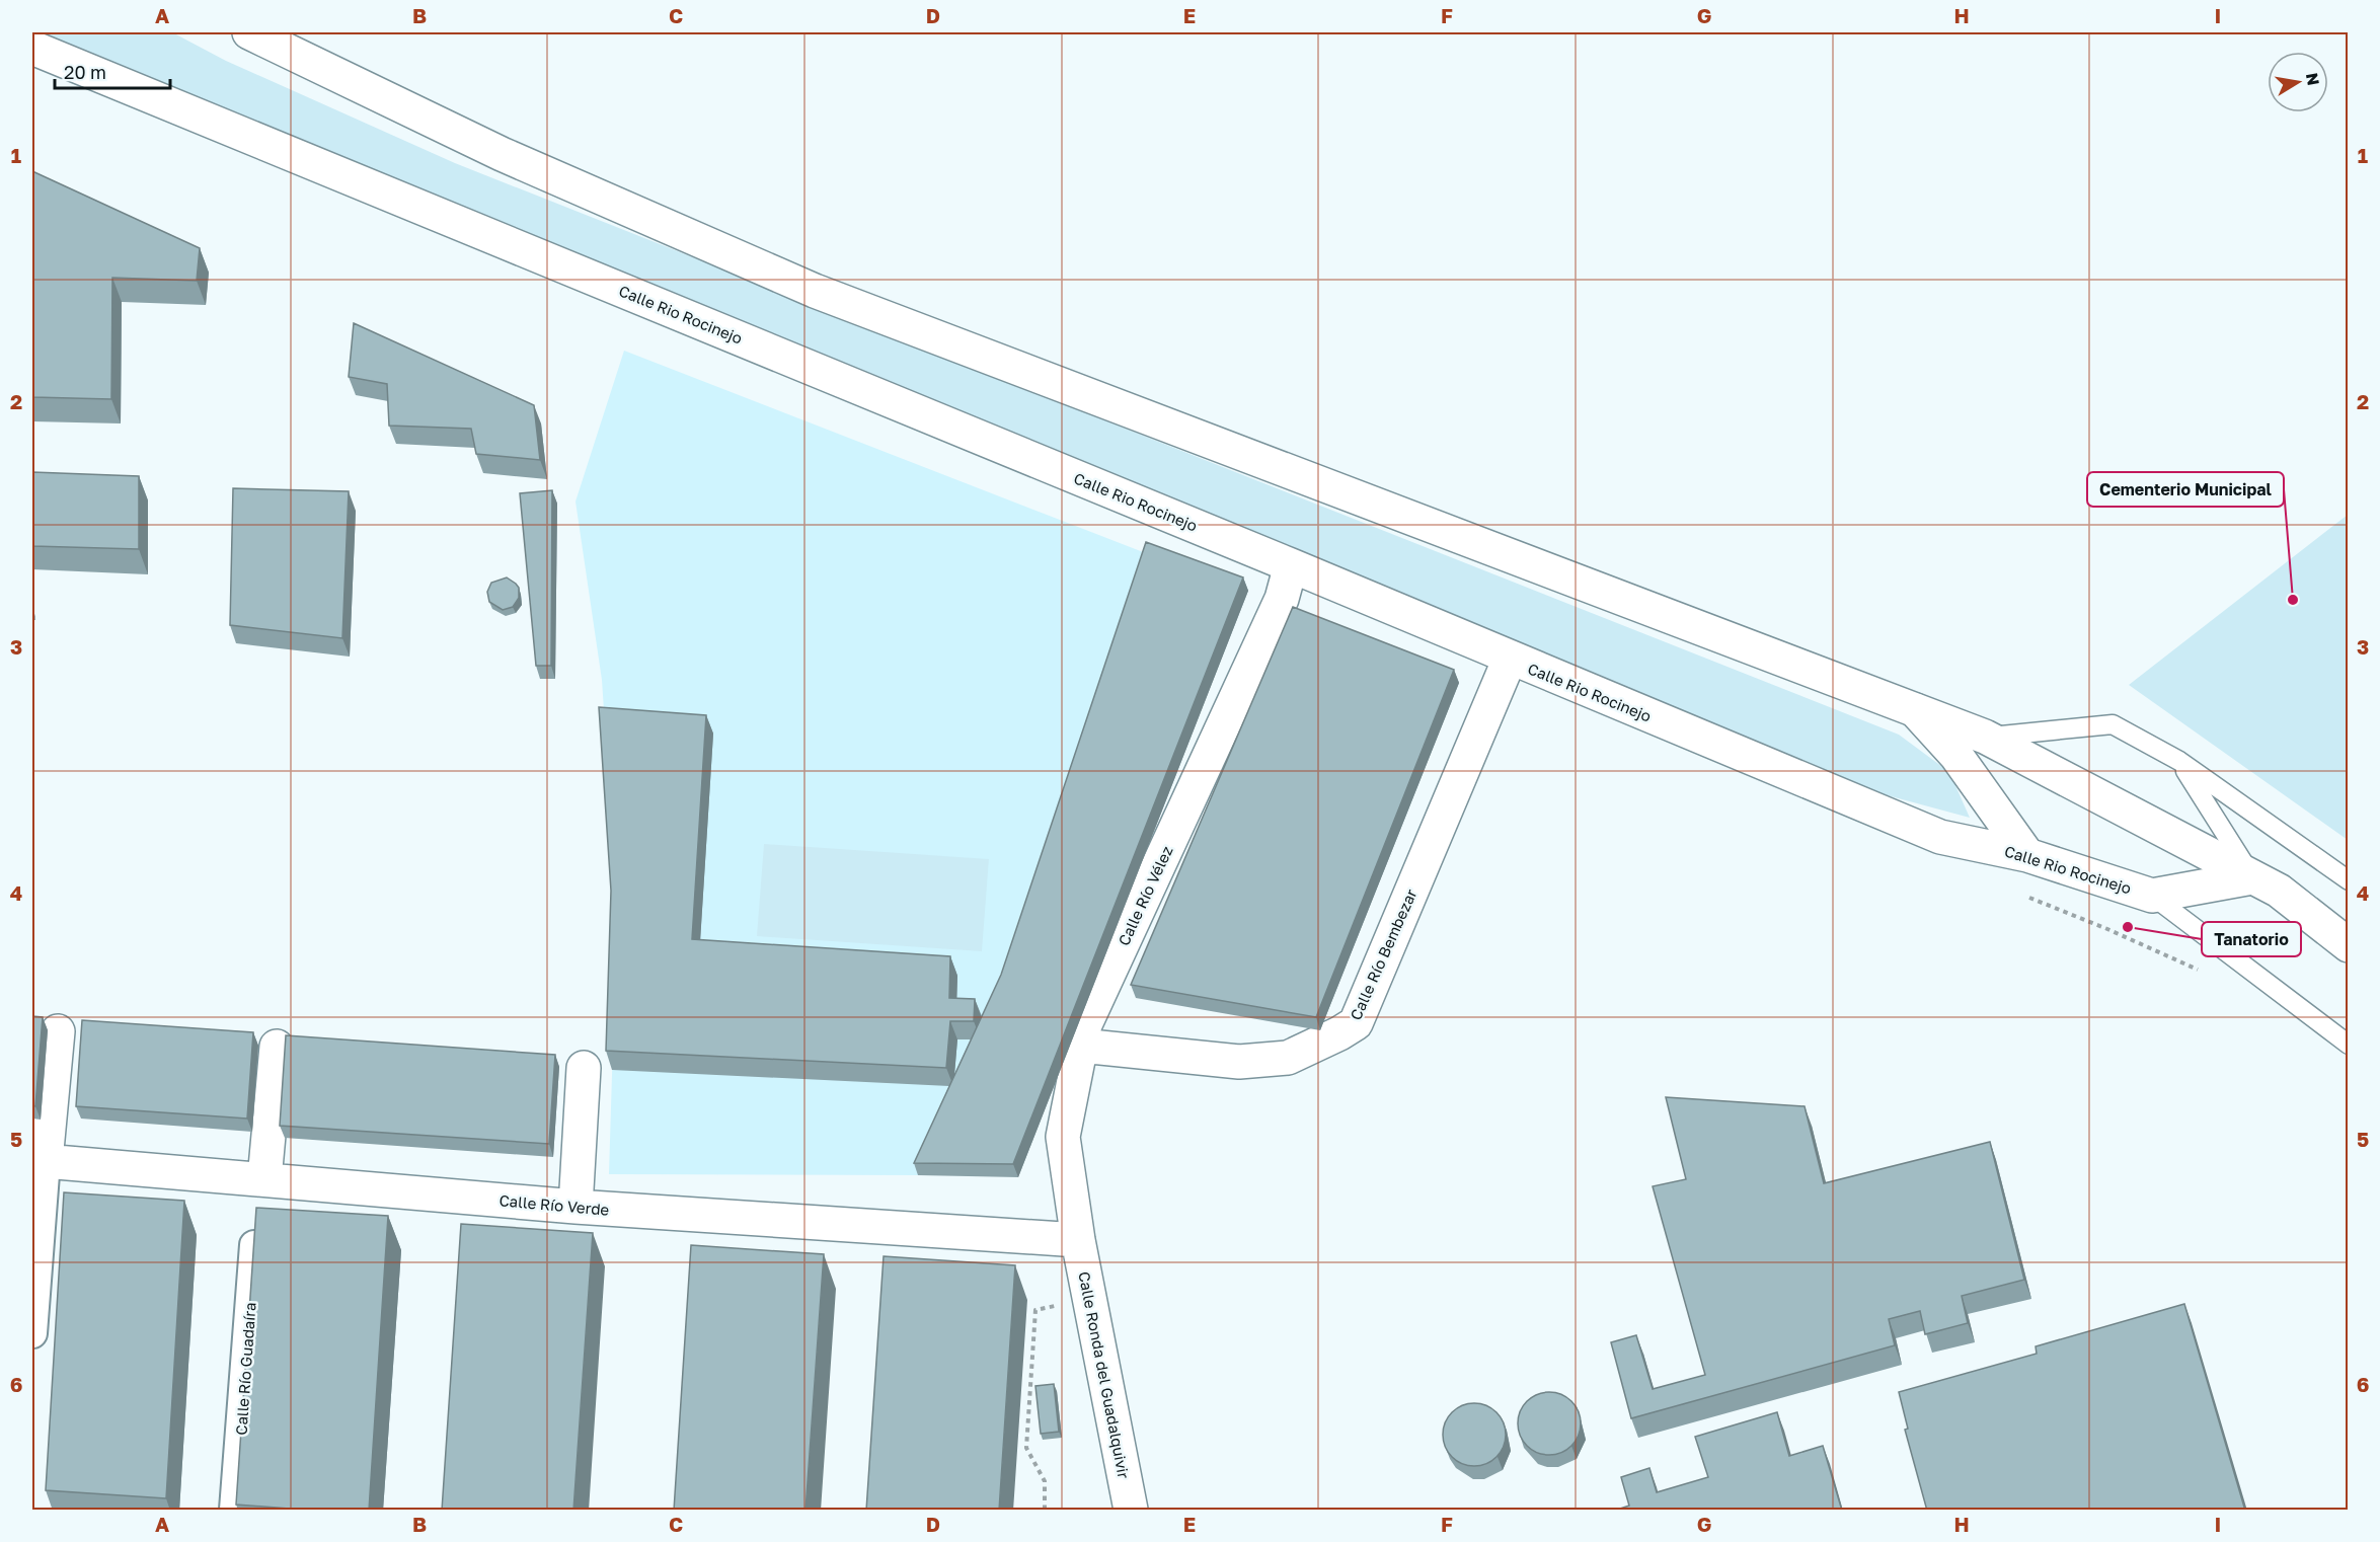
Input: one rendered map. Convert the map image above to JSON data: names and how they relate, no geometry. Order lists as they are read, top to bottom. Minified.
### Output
{"streets":{"street":["Calle Rio Rocinejo","Calle Río Vélez","Calle Río Bembezar","Calle Río Verde","Calle Río Guadaíra","Calle Ronda del Guadalquivir"]},"crossings":[["Calle Rio Rocinejo","Calle Río Vélez"],["Calle Rio Rocinejo","Calle Río Bembezar"],["Calle Río Vélez","Calle Río Bembezar"],["Calle Río Vélez","Calle Río Verde"],["Calle Río Vélez","Calle Ronda del Guadalquivir"],["Calle Río Verde","Calle Ronda del Guadalquivir"]],"places":["Cementerio Municipal","Tanatorio"],"scale_bar":"20 m","north":"right","grid":{"columns":["A","B","C","D","E","F","G","H","I"],"rows":["1","2","3","4","5","6"]}}
